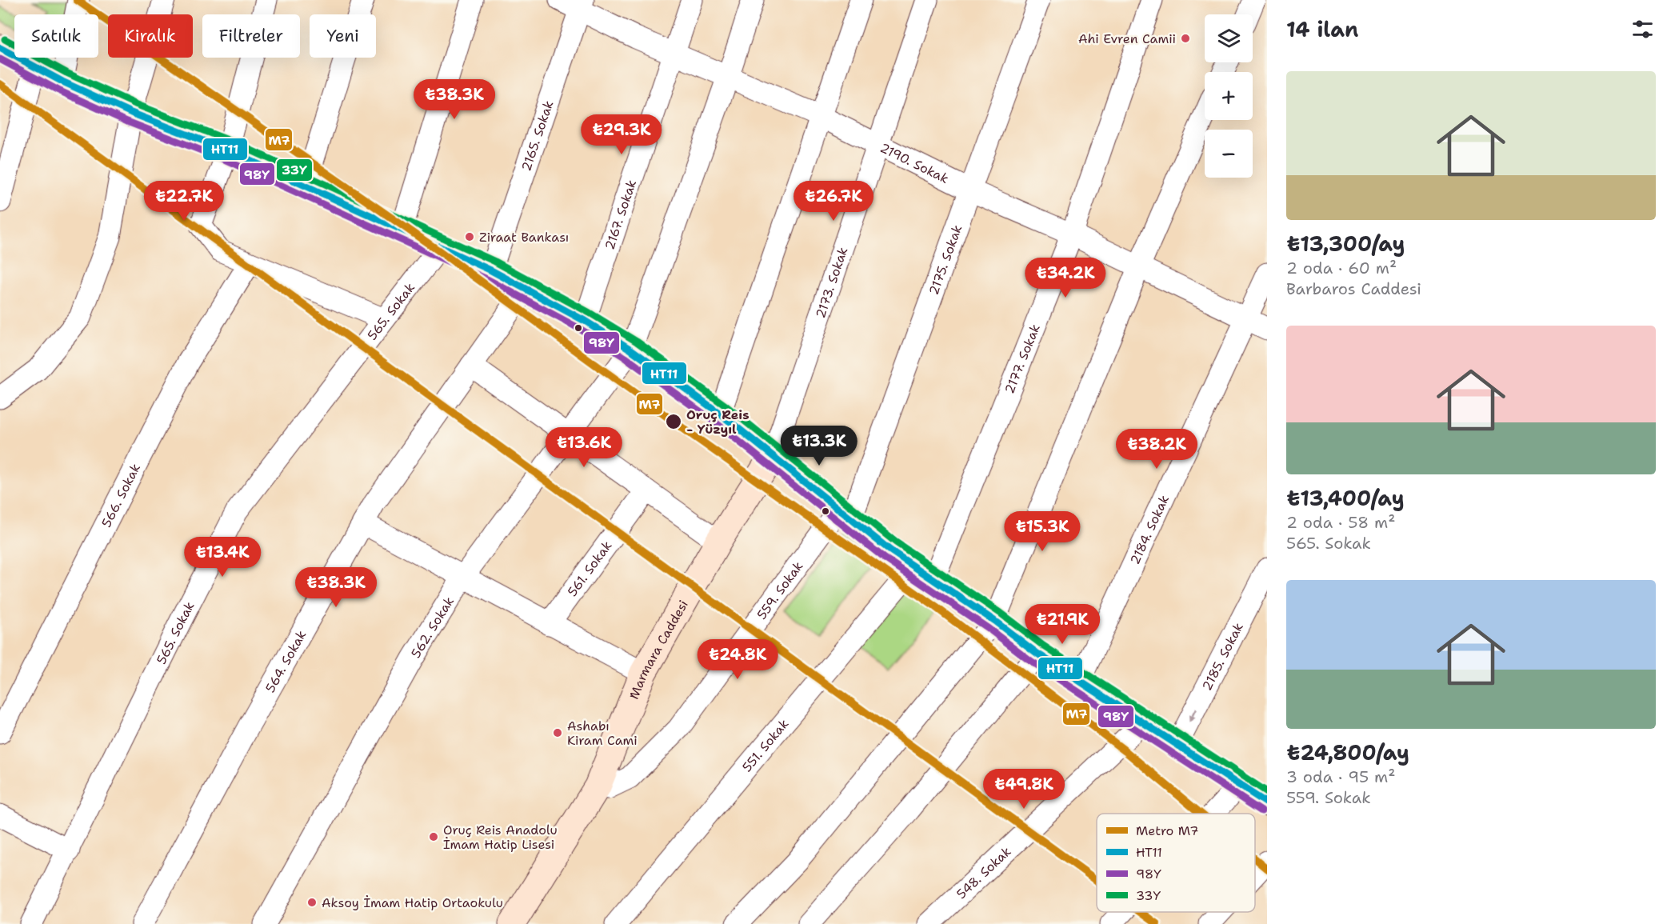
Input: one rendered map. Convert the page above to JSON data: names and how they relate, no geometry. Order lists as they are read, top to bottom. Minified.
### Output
{"streets":{"main road":["Marmara Caddesi"],"street":["2165. Sokak","2190. Sokak","2167. Sokak","2175. Sokak","2173. Sokak","565. Sokak","2177. Sokak","566. Sokak","2184. Sokak","561. Sokak","559. Sokak","562. Sokak","2185. Sokak","564. Sokak","551. Sokak","548. Sokak"]},"crossings":[["2165. Sokak","2190. Sokak"],["2190. Sokak","2167. Sokak"],["2190. Sokak","2175. Sokak"],["2190. Sokak","2173. Sokak"],["2190. Sokak","2177. Sokak"],["2190. Sokak","2184. Sokak"],["2190. Sokak","562. Sokak"],["2175. Sokak","559. Sokak"],["2173. Sokak","Marmara Caddesi"],["2177. Sokak","551. Sokak"],["559. Sokak","Marmara Caddesi"]],"one_way":["2185. Sokak"],"places":["Ahi Evren Camii","Ziraat Bankası","Oruç Reis - Yüzyıl","Ashabı Kiram Cami","Oruç Reis Anadolu İmam Hatip Lisesi","Aksoy İmam Hatip Ortaokulu"],"lines":["metro line M7","transit line 33Y","transit line HT11","transit line 98Y"],"legend":["Metro M7","HT11","98Y","33Y"],"page":{"heading":"14 ilan","map_buttons":["+","−"],"chip":["Satılık","Kiralık","Filtreler","Yeni"],"list":[{"name":"₺13,300/ay","note":"2 oda · 60 m² · Barbaros Caddesi"},{"name":"₺13,400/ay","note":"2 oda · 58 m² · 565. Sokak"},{"name":"₺24,800/ay","note":"3 oda · 95 m² · 559. Sokak"}],"price":["₺38.3K","₺29.3K","₺22.7K","₺26.7K","₺34.2K","₺13.3K","₺13.6K","₺38.2K","₺15.3K","₺13.4K","₺38.3K","₺21.9K","₺24.8K","₺49.8K"]}}
